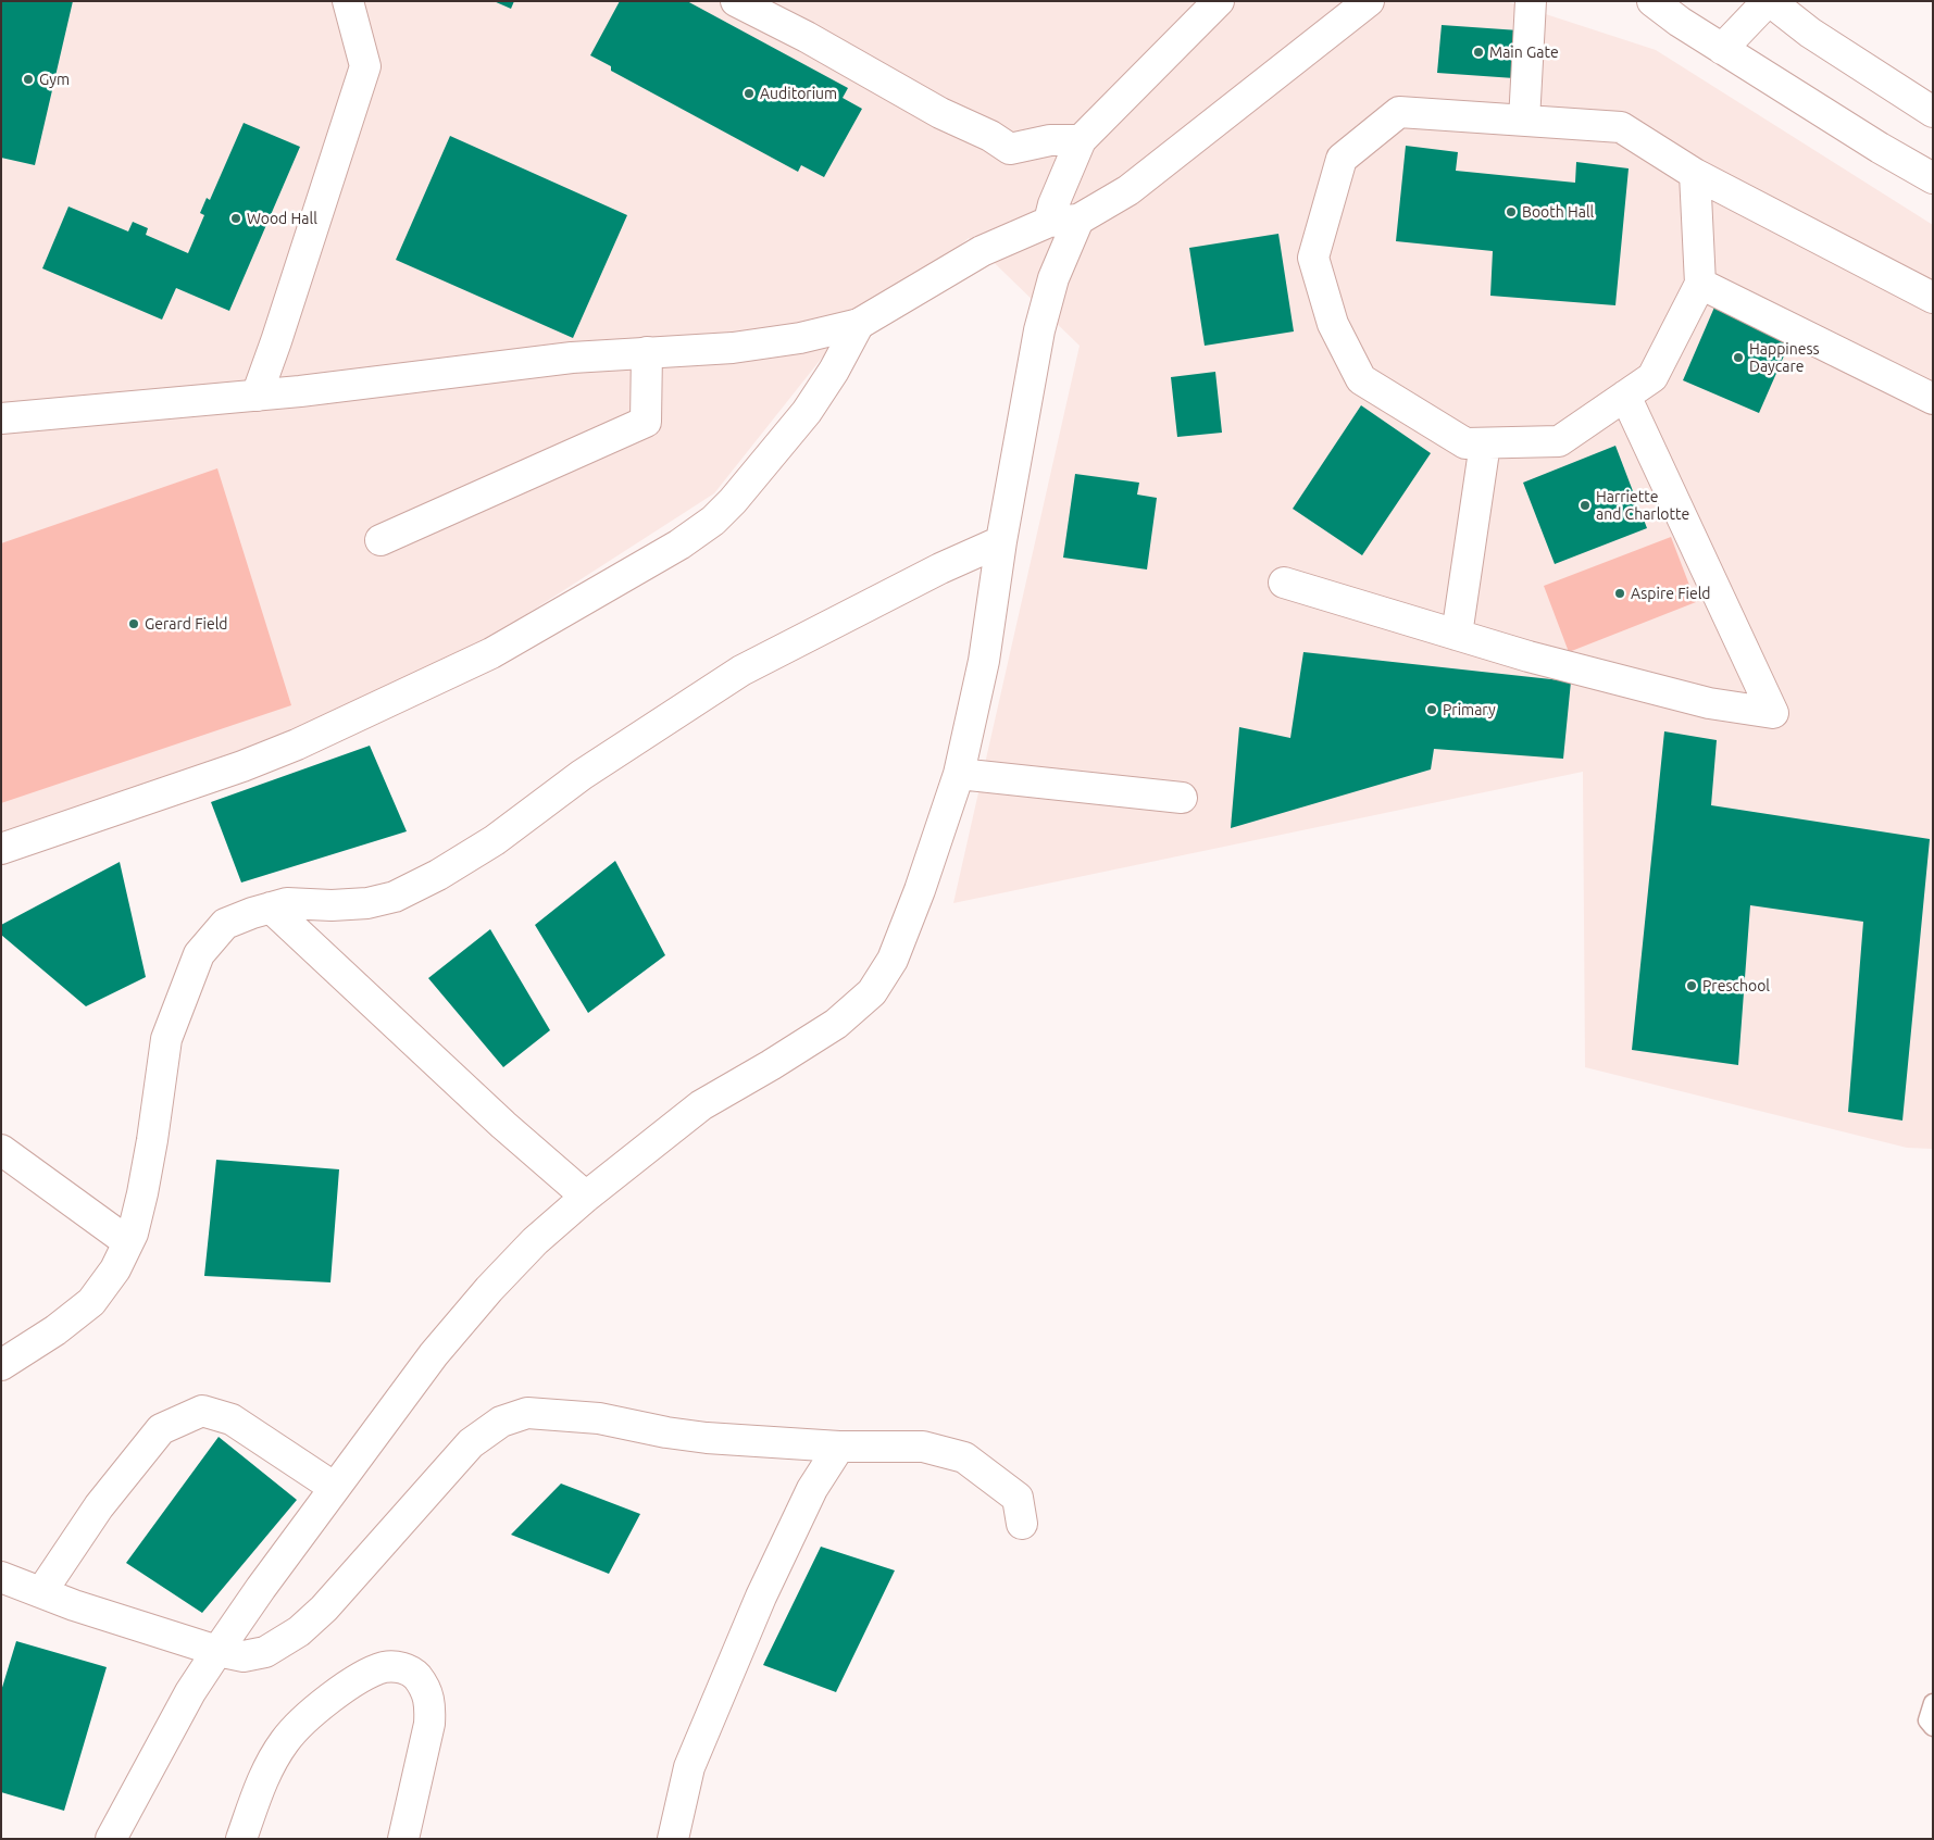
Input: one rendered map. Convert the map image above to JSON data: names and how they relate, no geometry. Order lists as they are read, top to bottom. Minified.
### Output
{"places":["Main Gate","Gym","Auditorium","Booth Hall","Wood Hall","Happiness Daycare","Harriette and Charlotte","Aspire Field","Gerard Field","Primary","Preschool"]}
